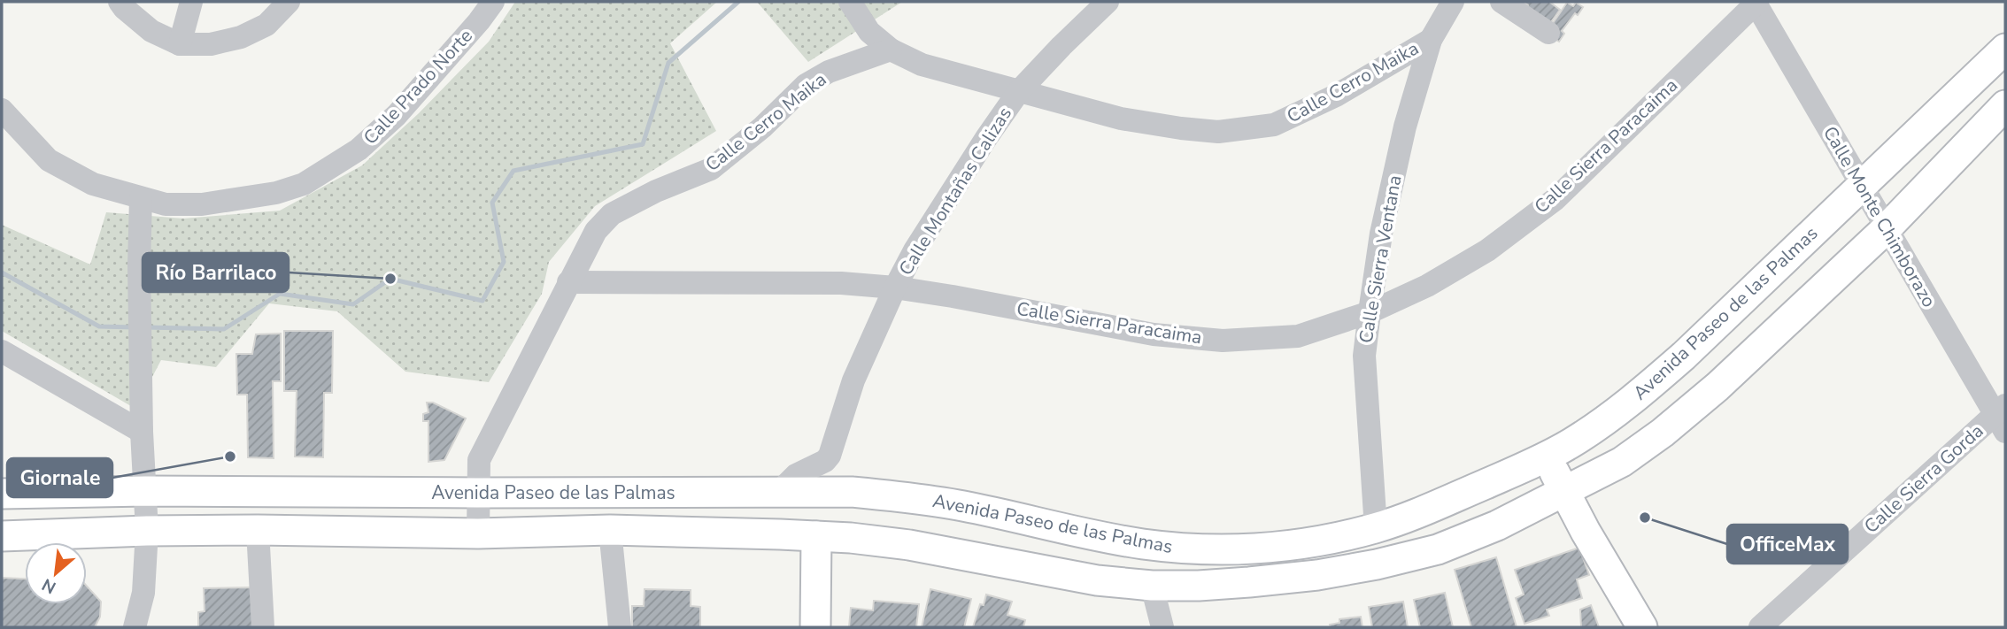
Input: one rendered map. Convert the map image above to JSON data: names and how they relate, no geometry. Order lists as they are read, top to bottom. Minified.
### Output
{"streets":{"main road":["Avenida Paseo de las Palmas"],"street":["Calle Cerro Maika","Calle Prado Norte","Calle Sierra Paracaima","Calle Montañas Calizas","Calle Monte Chimborazo","Calle Sierra Ventana","Calle Sierra Gorda"]},"crossings":[["Calle Cerro Maika","Calle Sierra Paracaima"],["Calle Cerro Maika","Calle Montañas Calizas"],["Calle Cerro Maika","Calle Sierra Ventana"],["Calle Cerro Maika","Avenida Paseo de las Palmas"],["Calle Sierra Paracaima","Calle Montañas Calizas"],["Calle Sierra Paracaima","Calle Monte Chimborazo"],["Calle Sierra Paracaima","Calle Sierra Ventana"],["Calle Montañas Calizas","Avenida Paseo de las Palmas"],["Calle Monte Chimborazo","Avenida Paseo de las Palmas"],["Calle Monte Chimborazo","Calle Sierra Gorda"],["Calle Sierra Ventana","Avenida Paseo de las Palmas"]],"places":["Río Barrilaco","Giornale","OfficeMax"],"north":"bottom left"}
